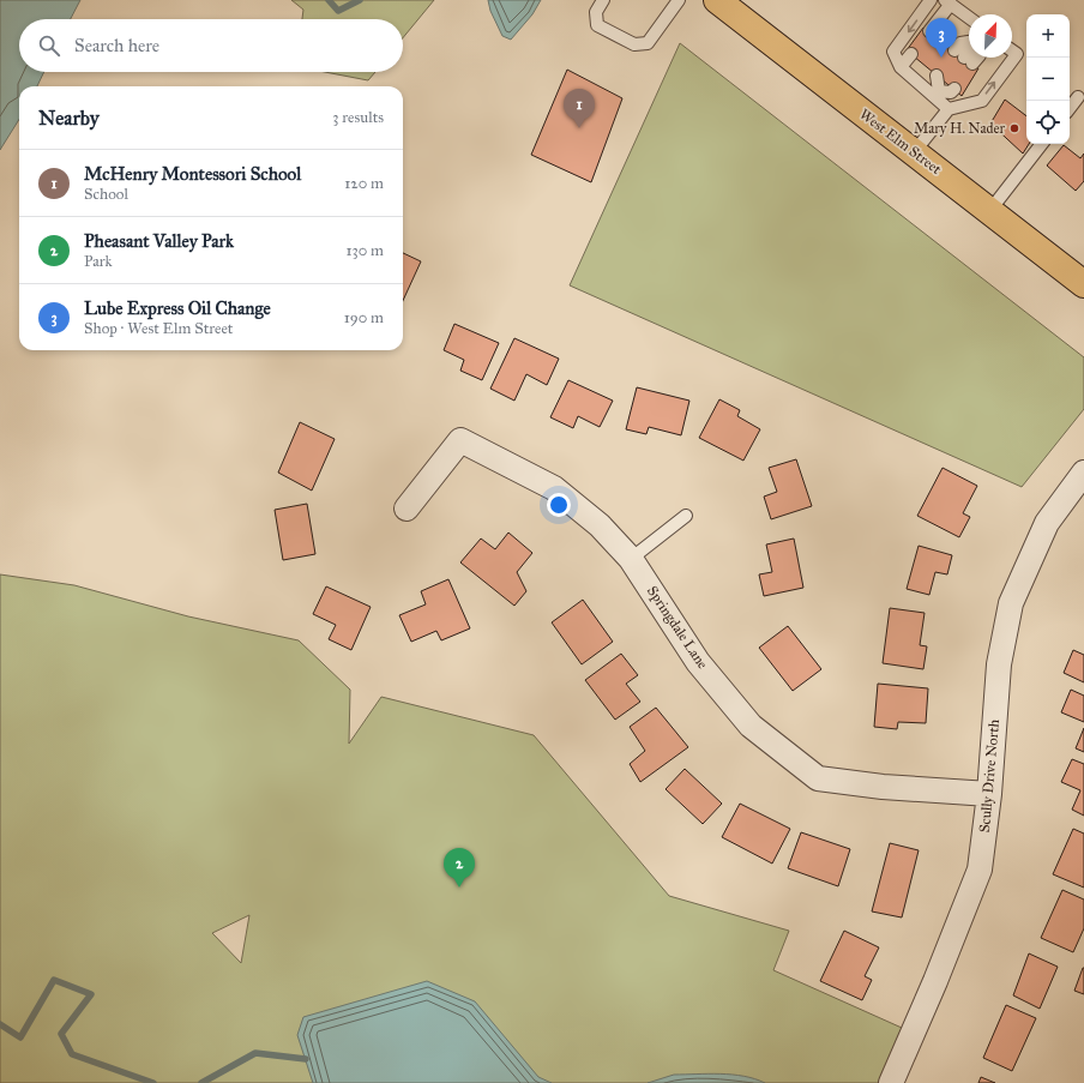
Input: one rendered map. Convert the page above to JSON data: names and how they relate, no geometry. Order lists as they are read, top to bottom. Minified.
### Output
{"streets":{"main road":["West Elm Street"],"street":["Springdale Lane","Scully Drive North"]},"crossings":[["Springdale Lane","Scully Drive North"]],"places":["Mary H. Nader"],"north":"top right","page":{"map_buttons":["+","−"],"pins":["3","1","2"],"search":"Search here","heading":["Nearby","3 results"],"list":[{"mark":"1","name":"McHenry Montessori School","note":"School","value":"120 m"},{"mark":"2","name":"Pheasant Valley Park","note":"Park","value":"130 m"},{"mark":"3","name":"Lube Express Oil Change","note":"Shop · West Elm Street","value":"190 m"}]}}
